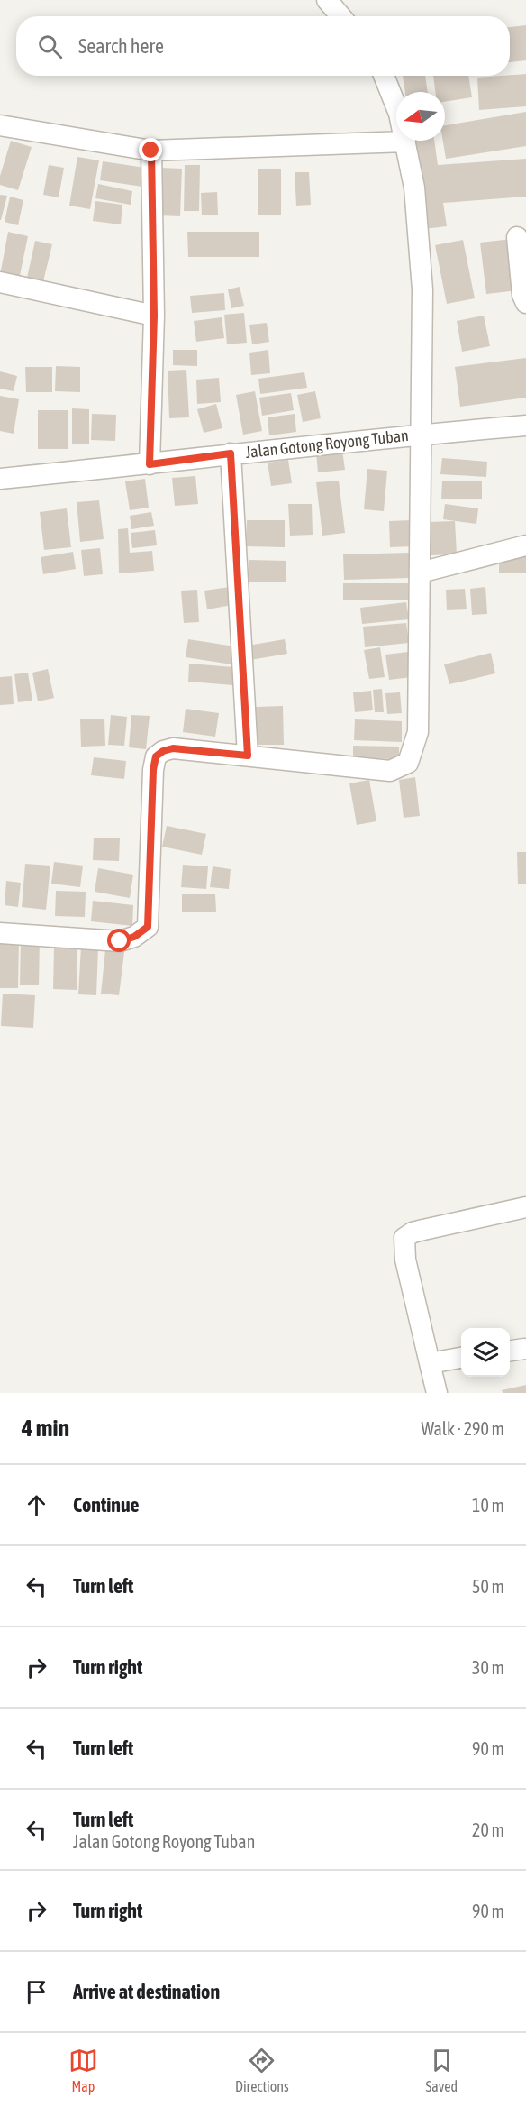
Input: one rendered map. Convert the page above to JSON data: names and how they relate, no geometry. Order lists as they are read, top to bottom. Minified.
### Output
{"streets":{"street":["Jalan Gotong Royong Tuban"]},"north":"left","page":{"search":"Search here","heading":["4 min","Walk · 290 m"],"list":[["Continue","10 m"],["Turn left","50 m"],["Turn right","30 m"],["Turn left","90 m"],["Turn left","Jalan Gotong Royong Tuban","20 m"],["Turn right","90 m"],"Arrive at destination"],"nav":["Map","Directions","Saved"]}}
